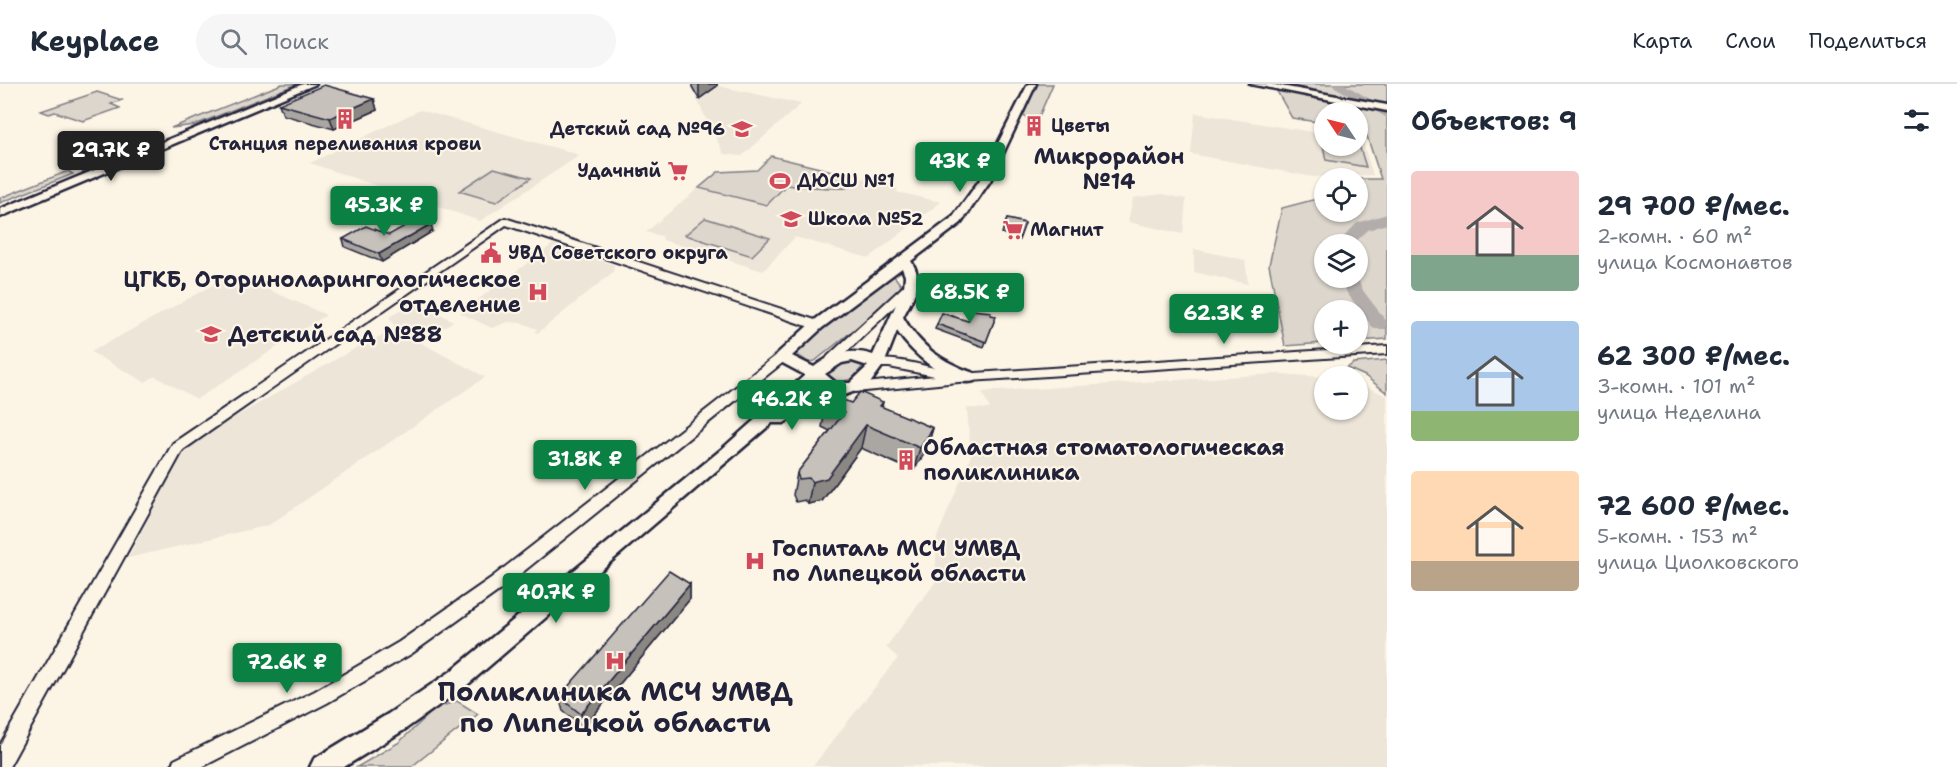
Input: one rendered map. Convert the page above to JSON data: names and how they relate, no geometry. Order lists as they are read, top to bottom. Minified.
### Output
{"districts":["Микрорайон №14"],"places":{"building":["Станция переливания крови","Цветы","Областная стоматологическая поликлиника"],"school or university":["Детский сад №96","Школа №52","Детский сад №88"],"supermarket":["Удачный","Магнит"],"sports":["ДЮСШ №1"],"public building":["УВД Советского округа"],"hospital":["ЦГКБ, Оториноларингологическое отделение","Госпиталь МСЧ УМВД по Липецкой области","Поликлиника МСЧ УМВД по Липецкой области"]},"north":"top left","page":{"header":"Keyplace","search":"Поиск","nav":["Карта","Слои","Поделиться"],"heading":"Объектов: 9","map_buttons":["+","−"],"price":["29.7K ₽","43K ₽","45.3K ₽","68.5K ₽","62.3K ₽","46.2K ₽","31.8K ₽","40.7K ₽","72.6K ₽"],"list":[{"name":"29 700 ₽/мес.","note":"2-комн. · 60 m² · улица Космонавтов"},{"name":"62 300 ₽/мес.","note":"3-комн. · 101 m² · улица Неделина"},{"name":"72 600 ₽/мес.","note":"5-комн. · 153 m² · улица Циолковского"}]}}
